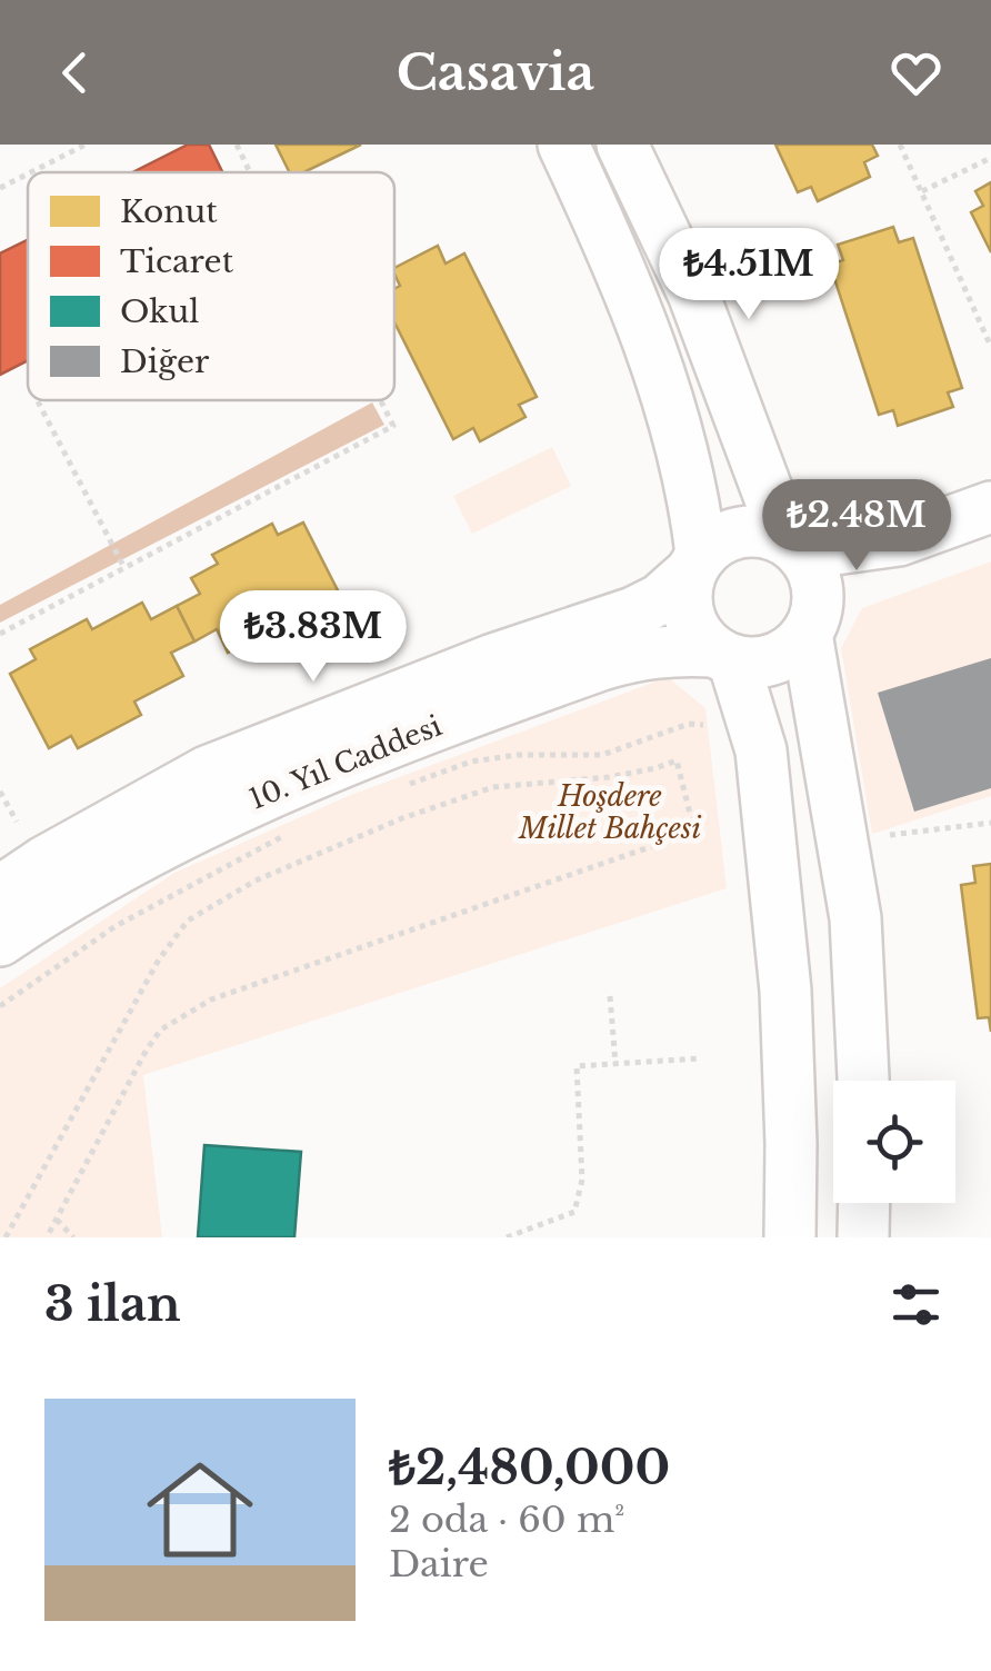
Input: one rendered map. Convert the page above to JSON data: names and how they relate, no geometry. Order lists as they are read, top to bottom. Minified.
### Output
{"streets":{"main road":["10. Yıl Caddesi"]},"parks":["Hoşdere Millet Bahçesi"],"legend":["Konut","Ticaret","Okul","Diğer"],"page":{"header":"Casavia","price":["₺4.51M","₺2.48M","₺3.83M"],"heading":"3 ilan","list":[{"name":"₺2,480,000","note":"2 oda · 60 m² · Daire"}]}}
